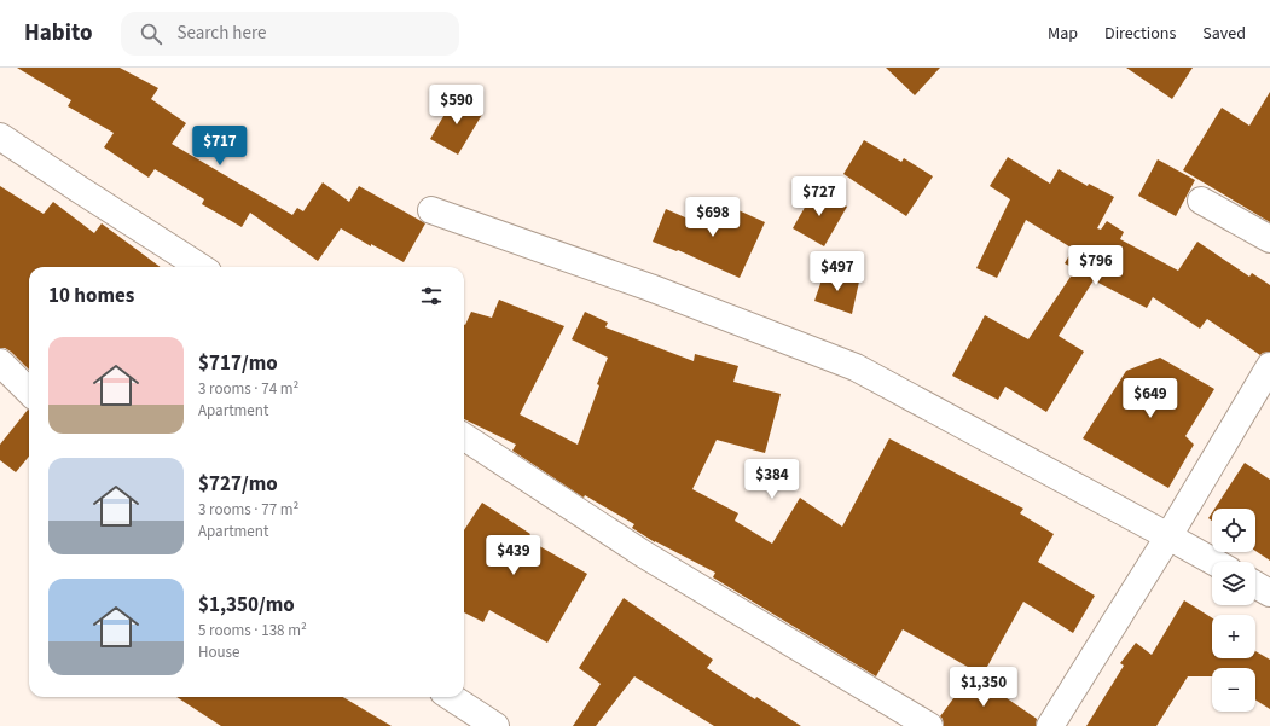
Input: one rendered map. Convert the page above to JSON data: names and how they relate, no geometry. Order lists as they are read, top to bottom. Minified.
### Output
{"page":{"header":"Habito","search":"Search here","nav":["Map","Directions","Saved"],"price":["$590","$717","$727","$698","$796","$497","$649","$384","$439","$1,350"],"heading":"10 homes","list":[{"name":"$717/mo","note":"3 rooms · 74 m² · Apartment"},{"name":"$727/mo","note":"3 rooms · 77 m² · Apartment"},{"name":"$1,350/mo","note":"5 rooms · 138 m² · House"}],"map_buttons":["+","−"]}}
